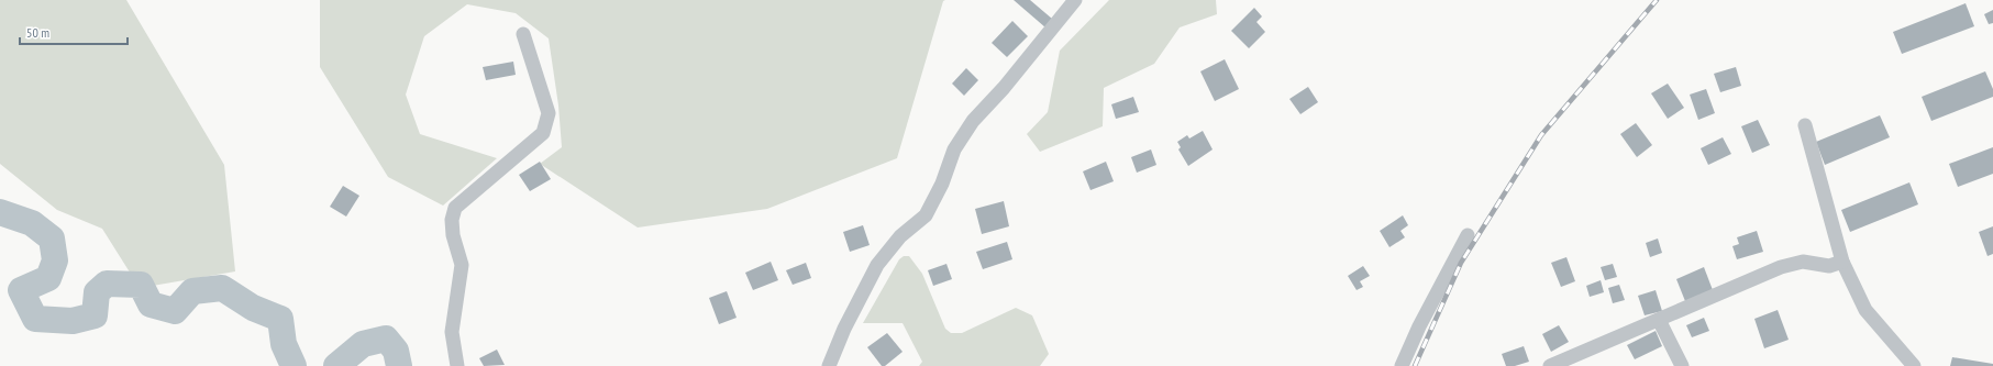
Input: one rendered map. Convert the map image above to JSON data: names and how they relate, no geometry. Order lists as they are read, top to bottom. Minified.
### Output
{"scale_bar":"50 m"}
